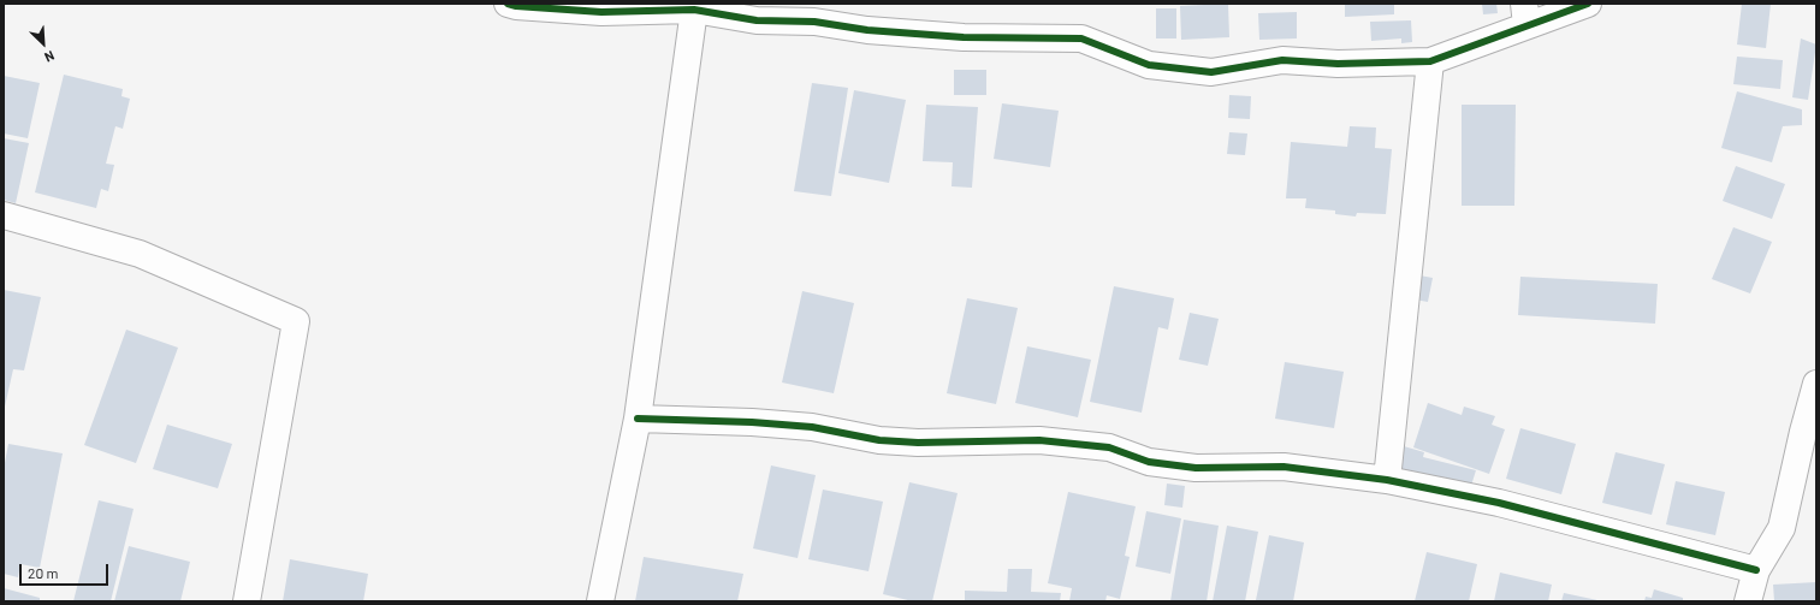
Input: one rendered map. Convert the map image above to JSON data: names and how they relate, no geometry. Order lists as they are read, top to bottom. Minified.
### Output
{"scale_bar":"20 m","north":"bottom right"}
